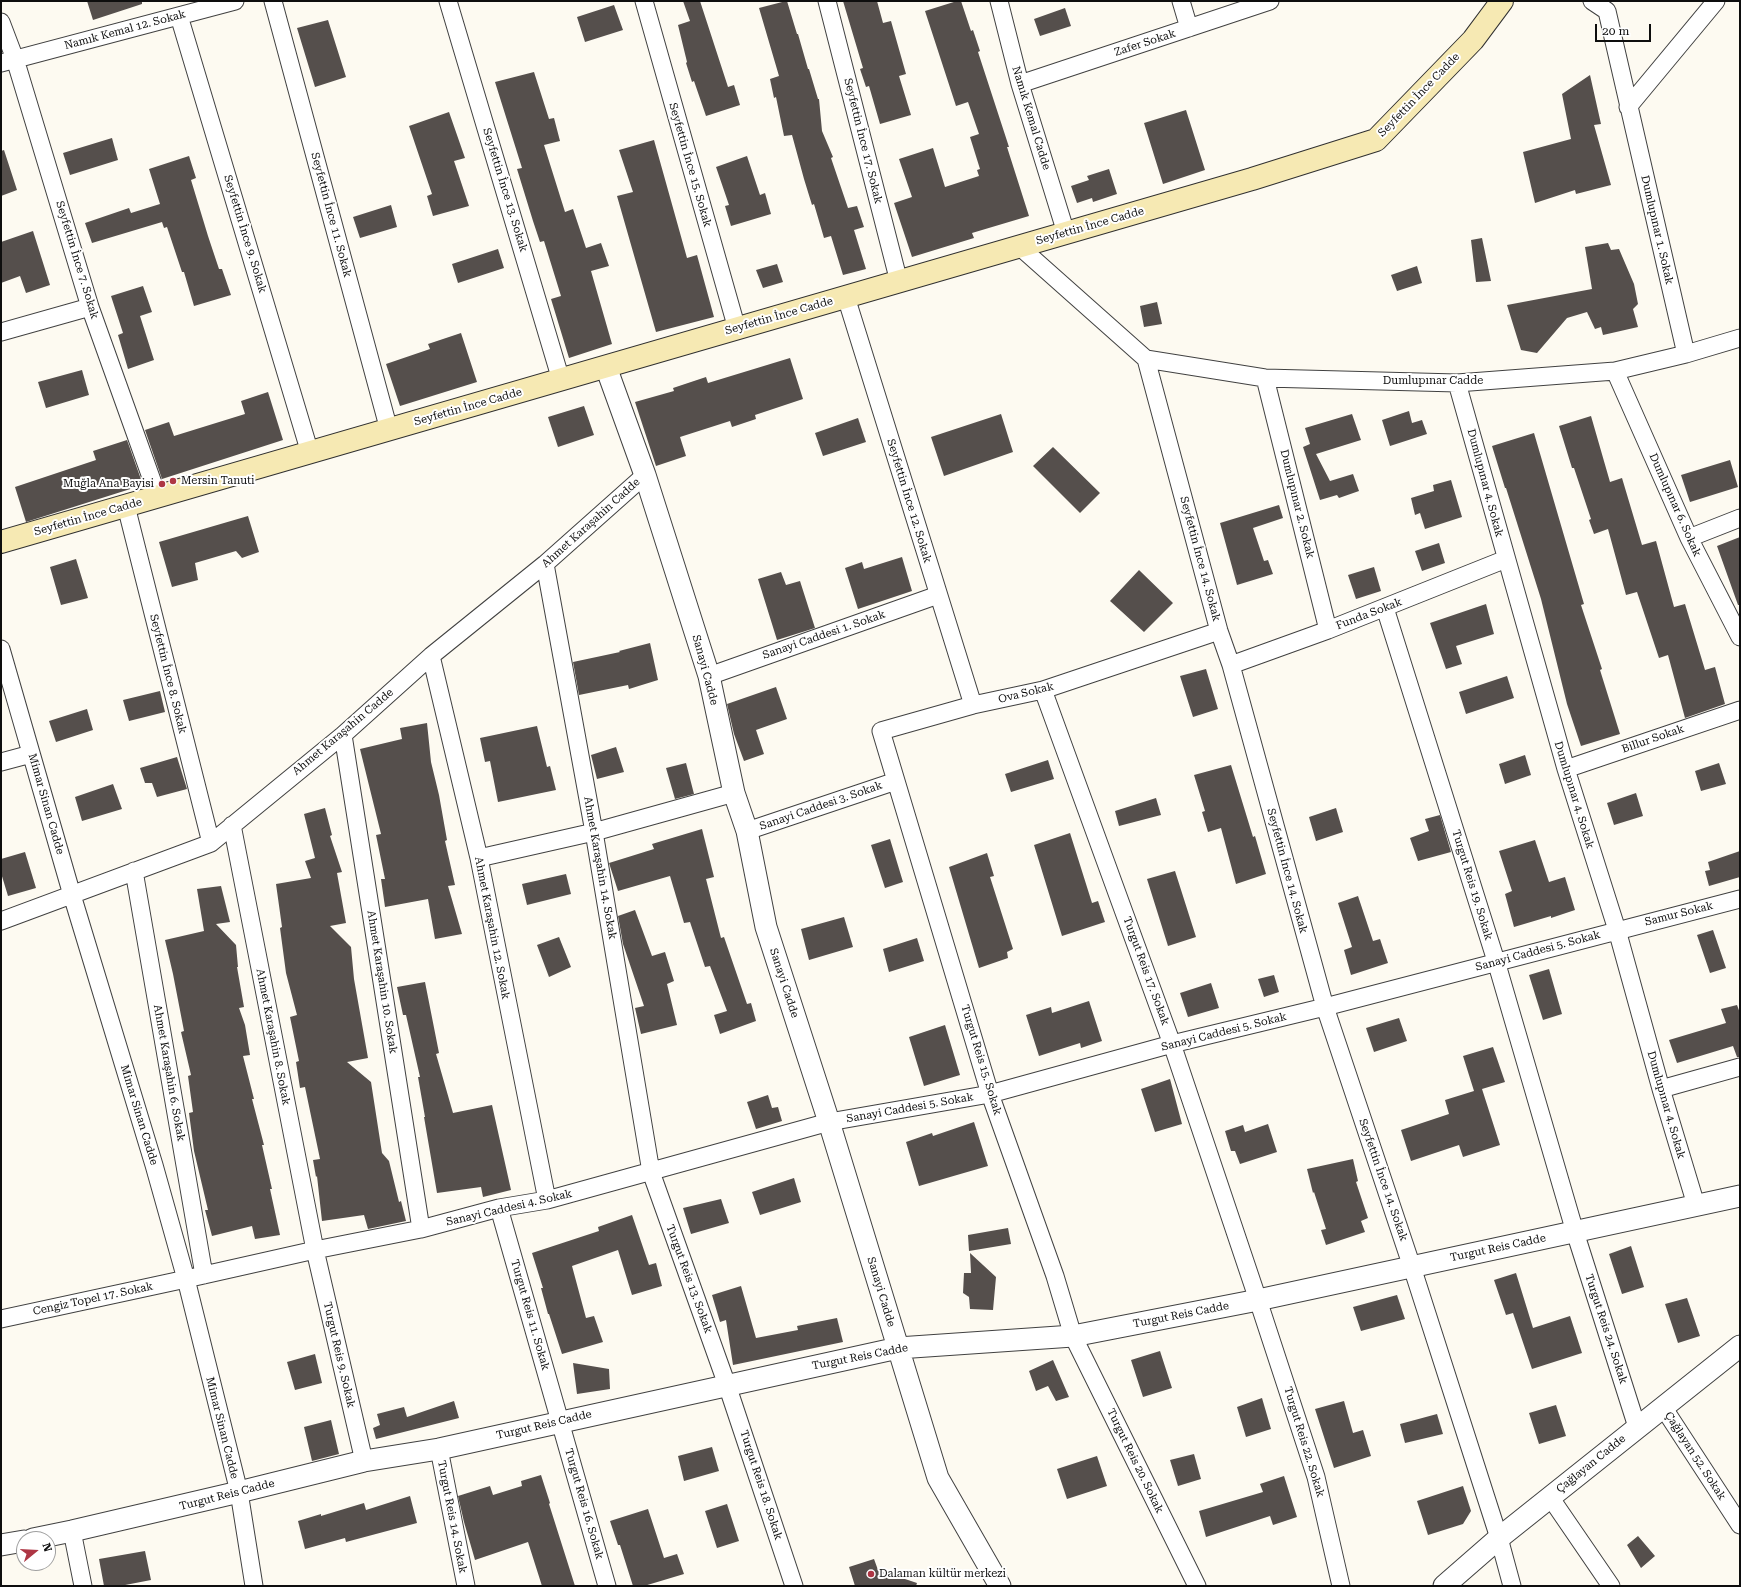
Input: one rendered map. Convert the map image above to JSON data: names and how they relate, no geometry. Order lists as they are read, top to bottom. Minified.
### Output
{"streets":{"main road":["Seyfettin İnce Cadde"],"street":["Namık Kemal 12. Sokak","Zafer Sokak","Namık Kemal Cadde","Seyfettin İnce 17. Sokak","Seyfettin İnce 15. Sokak","Seyfettin İnce 13. Sokak","Seyfettin İnce 11. Sokak","Dumlupınar 1. Sokak","Seyfettin İnce 9. Sokak","Seyfettin İnce 7. Sokak","Dumlupınar Cadde","Dumlupınar 4. Sokak","Seyfettin İnce 12. Sokak","Dumlupınar 2. Sokak","Dumlupınar 6. Sokak","Ahmet Karaşahin Cadde","Seyfettin İnce 14. Sokak","Funda Sokak","Sanayi Caddesi 1. Sokak","Sanayi Cadde","Seyfettin İnce 8. Sokak","Ova Sokak","Billur Sokak","Mimar Sinan Cadde","Sanayi Caddesi 3. Sokak","Ahmet Karaşahin 14. Sokak","Turgut Reis 19. Sokak","Samur Sokak","Ahmet Karaşahin 12. Sokak","Sanayi Caddesi 5. Sokak","Turgut Reis 17. Sokak","Ahmet Karaşahin 10. Sokak","Ahmet Karaşahin 8. Sokak","Turgut Reis 15. Sokak","Ahmet Karaşahin 6. Sokak","Sanayi Caddesi 4. Sokak","Turgut Reis Cadde","Turgut Reis 13. Sokak","Cengiz Topel 17. Sokak","Turgut Reis 11. Sokak","Turgut Reis 24. Sokak","Turgut Reis 9. Sokak","Turgut Reis 22. Sokak","Çağlayan 52. Sokak","Turgut Reis 20. Sokak","Çağlayan Cadde","Turgut Reis 18. Sokak","Turgut Reis 16. Sokak","Turgut Reis 14. Sokak"]},"crossings":[["Namık Kemal 12. Sokak","Seyfettin İnce 9. Sokak"],["Namık Kemal 12. Sokak","Seyfettin İnce 7. Sokak"],["Zafer Sokak","Namık Kemal Cadde"],["Seyfettin İnce Cadde","Namık Kemal Cadde"],["Seyfettin İnce Cadde","Seyfettin İnce 17. Sokak"],["Seyfettin İnce Cadde","Seyfettin İnce 15. Sokak"],["Seyfettin İnce Cadde","Seyfettin İnce 13. Sokak"],["Seyfettin İnce Cadde","Seyfettin İnce 11. Sokak"],["Seyfettin İnce Cadde","Seyfettin İnce 9. Sokak"],["Seyfettin İnce Cadde","Seyfettin İnce 7. Sokak"],["Seyfettin İnce Cadde","Seyfettin İnce 12. Sokak"],["Seyfettin İnce Cadde","Sanayi Cadde"],["Seyfettin İnce Cadde","Seyfettin İnce 8. Sokak"],["Dumlupınar 1. Sokak","Dumlupınar Cadde"],["Dumlupınar Cadde","Dumlupınar 4. Sokak"],["Dumlupınar Cadde","Dumlupınar 2. Sokak"],["Dumlupınar Cadde","Dumlupınar 6. Sokak"],["Dumlupınar Cadde","Seyfettin İnce 14. Sokak"],["Dumlupınar 4. Sokak","Funda Sokak"],["Dumlupınar 4. Sokak","Billur Sokak"],["Dumlupınar 4. Sokak","Samur Sokak"],["Dumlupınar 4. Sokak","Sanayi Caddesi 5. Sokak"],["Dumlupınar 4. Sokak","Turgut Reis Cadde"],["Seyfettin İnce 12. Sokak","Sanayi Caddesi 1. Sokak"],["Seyfettin İnce 12. Sokak","Ova Sokak"],["Dumlupınar 2. Sokak","Funda Sokak"],["Ahmet Karaşahin Cadde","Sanayi Cadde"],["Ahmet Karaşahin Cadde","Seyfettin İnce 8. Sokak"],["Ahmet Karaşahin Cadde","Mimar Sinan Cadde"],["Ahmet Karaşahin Cadde","Ahmet Karaşahin 14. Sokak"],["Ahmet Karaşahin Cadde","Ahmet Karaşahin 12. Sokak"],["Ahmet Karaşahin Cadde","Ahmet Karaşahin 10. Sokak"],["Ahmet Karaşahin Cadde","Ahmet Karaşahin 8. Sokak"],["Ahmet Karaşahin Cadde","Ahmet Karaşahin 6. Sokak"],["Seyfettin İnce 14. Sokak","Funda Sokak"],["Seyfettin İnce 14. Sokak","Ova Sokak"],["Seyfettin İnce 14. Sokak","Sanayi Caddesi 5. Sokak"],["Seyfettin İnce 14. Sokak","Turgut Reis Cadde"],["Seyfettin İnce 14. Sokak","Çağlayan Cadde"],["Funda Sokak","Turgut Reis 19. Sokak"],["Sanayi Caddesi 1. Sokak","Sanayi Cadde"],["Sanayi Cadde","Sanayi Caddesi 3. Sokak"],["Sanayi Cadde","Sanayi Caddesi 5. Sokak"],["Sanayi Cadde","Sanayi Caddesi 4. Sokak"],["Sanayi Cadde","Turgut Reis Cadde"],["Ova Sokak","Sanayi Caddesi 3. Sokak"],["Ova Sokak","Turgut Reis 17. Sokak"],["Ova Sokak","Turgut Reis 15. Sokak"],["Mimar Sinan Cadde","Sanayi Caddesi 4. Sokak"],["Mimar Sinan Cadde","Turgut Reis Cadde"],["Mimar Sinan Cadde","Cengiz Topel 17. Sokak"],["Sanayi Caddesi 3. Sokak","Turgut Reis 15. Sokak"],["Ahmet Karaşahin 14. Sokak","Sanayi Caddesi 4. Sokak"],["Ahmet Karaşahin 14. Sokak","Turgut Reis 13. Sokak"],["Turgut Reis 19. Sokak","Sanayi Caddesi 5. Sokak"],["Turgut Reis 19. Sokak","Turgut Reis Cadde"],["Turgut Reis 19. Sokak","Turgut Reis 24. Sokak"],["Samur Sokak","Sanayi Caddesi 5. Sokak"],["Ahmet Karaşahin 12. Sokak","Sanayi Caddesi 4. Sokak"],["Sanayi Caddesi 5. Sokak","Turgut Reis 17. Sokak"],["Sanayi Caddesi 5. Sokak","Turgut Reis 15. Sokak"],["Sanayi Caddesi 5. Sokak","Sanayi Caddesi 4. Sokak"],["Turgut Reis 17. Sokak","Turgut Reis Cadde"],["Turgut Reis 17. Sokak","Turgut Reis 22. Sokak"],["Ahmet Karaşahin 10. Sokak","Sanayi Caddesi 4. Sokak"],["Ahmet Karaşahin 8. Sokak","Sanayi Caddesi 4. Sokak"],["Ahmet Karaşahin 8. Sokak","Turgut Reis 9. Sokak"],["Turgut Reis 15. Sokak","Turgut Reis Cadde"],["Turgut Reis 15. Sokak","Turgut Reis 20. Sokak"],["Ahmet Karaşahin 6. Sokak","Sanayi Caddesi 4. Sokak"],["Sanayi Caddesi 4. Sokak","Turgut Reis 13. Sokak"],["Sanayi Caddesi 4. Sokak","Cengiz Topel 17. Sokak"],["Sanayi Caddesi 4. Sokak","Turgut Reis 11. Sokak"],["Sanayi Caddesi 4. Sokak","Turgut Reis 9. Sokak"],["Turgut Reis Cadde","Turgut Reis 13. Sokak"],["Turgut Reis Cadde","Turgut Reis 11. Sokak"],["Turgut Reis Cadde","Turgut Reis 24. Sokak"],["Turgut Reis Cadde","Turgut Reis 9. Sokak"],["Turgut Reis Cadde","Turgut Reis 22. Sokak"],["Turgut Reis Cadde","Turgut Reis 20. Sokak"],["Turgut Reis Cadde","Turgut Reis 18. Sokak"],["Turgut Reis Cadde","Turgut Reis 16. Sokak"],["Turgut Reis Cadde","Turgut Reis 14. Sokak"],["Turgut Reis 13. Sokak","Turgut Reis 18. Sokak"],["Turgut Reis 11. Sokak","Turgut Reis 16. Sokak"],["Turgut Reis 24. Sokak","Çağlayan Cadde"],["Çağlayan 52. Sokak","Çağlayan Cadde"]],"places":["Mersin Tanuti","Muğla Ana Bayisi","Dalaman kültür merkezi"],"scale_bar":"20 m","north":"right"}
